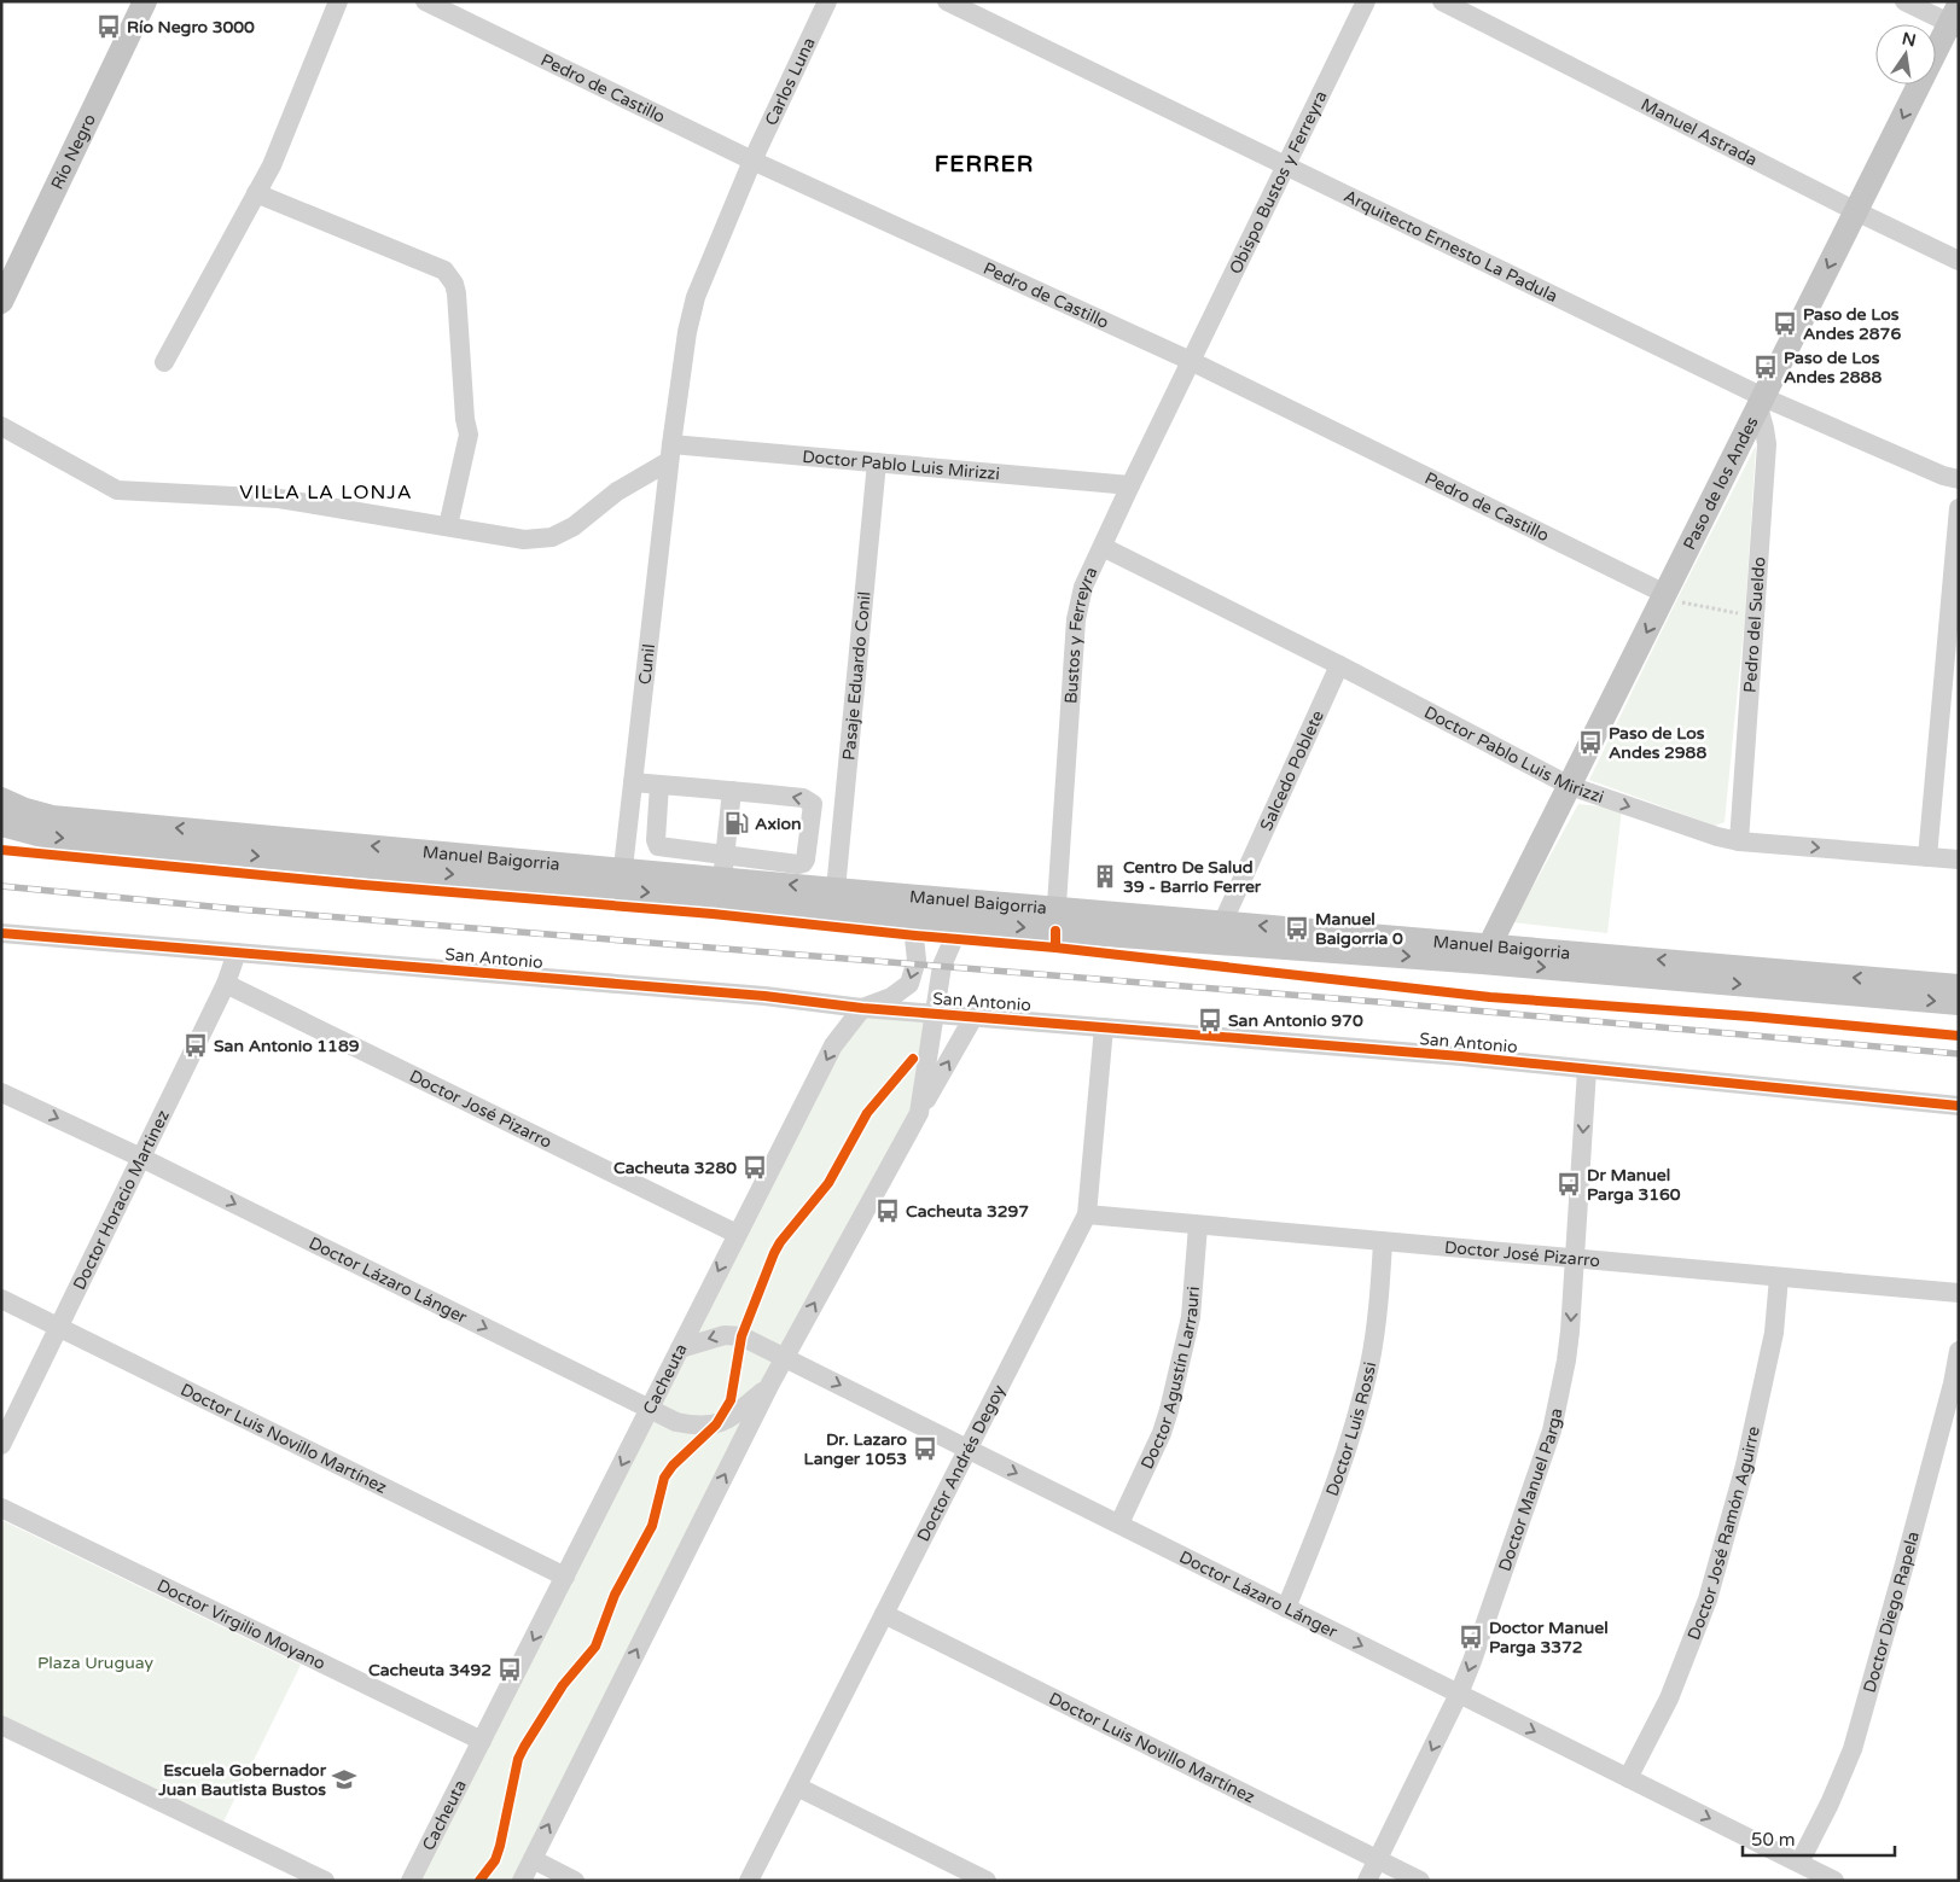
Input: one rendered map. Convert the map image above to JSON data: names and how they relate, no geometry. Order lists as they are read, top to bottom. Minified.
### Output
{"streets":{"main road":["Río Negro","Paso de los Andes","Manuel Baigorria"],"street":["Carlos Luna","Pedro de Castillo","Manuel Astrada","Obispo Bustos y Ferreyra","Arquitecto Ernesto La Padula","Doctor Pablo Luis Mirizzi","Pedro del Sueldo","Bustos y Ferreyra","Cunil","Pasaje Eduardo Conil","Salcedo Poblete","San Antonio","Doctor José Pizarro","Doctor Horacio Martinez","Doctor Lázaro Lánger","Doctor Agustín Larrauri","Cacheuta","Doctor Luis Rossi","Doctor Luis Novillo Martínez","Doctor Andrés Degoy","Doctor Manuel Parga","Doctor José Ramón Aguirre","Doctor Diego Rapela","Doctor Virgilio Moyano"]},"crossings":[["Carlos Luna","Pedro de Castillo"],["Carlos Luna","Doctor Pablo Luis Mirizzi"],["Carlos Luna","Cunil"],["Pedro de Castillo","Obispo Bustos y Ferreyra"],["Pedro de Castillo","Paso de los Andes"],["Pedro de Castillo","Bustos y Ferreyra"],["Manuel Astrada","Paso de los Andes"],["Obispo Bustos y Ferreyra","Arquitecto Ernesto La Padula"],["Obispo Bustos y Ferreyra","Bustos y Ferreyra"],["Arquitecto Ernesto La Padula","Paso de los Andes"],["Arquitecto Ernesto La Padula","Pedro del Sueldo"],["Doctor Pablo Luis Mirizzi","Paso de los Andes"],["Doctor Pablo Luis Mirizzi","Pedro del Sueldo"],["Doctor Pablo Luis Mirizzi","Bustos y Ferreyra"],["Doctor Pablo Luis Mirizzi","Cunil"],["Doctor Pablo Luis Mirizzi","Pasaje Eduardo Conil"],["Doctor Pablo Luis Mirizzi","Salcedo Poblete"],["Paso de los Andes","Pedro del Sueldo"],["Paso de los Andes","Manuel Baigorria"],["Bustos y Ferreyra","Manuel Baigorria"],["Cunil","Manuel Baigorria"],["Pasaje Eduardo Conil","Manuel Baigorria"],["Salcedo Poblete","Manuel Baigorria"],["San Antonio","Doctor Horacio Martinez"],["San Antonio","Cacheuta"],["San Antonio","Doctor Andrés Degoy"],["San Antonio","Doctor Manuel Parga"],["Doctor José Pizarro","Doctor Horacio Martinez"],["Doctor José Pizarro","Doctor Agustín Larrauri"],["Doctor José Pizarro","Cacheuta"],["Doctor José Pizarro","Doctor Luis Rossi"],["Doctor José Pizarro","Doctor Andrés Degoy"],["Doctor José Pizarro","Doctor Manuel Parga"],["Doctor José Pizarro","Doctor José Ramón Aguirre"],["Doctor Horacio Martinez","Doctor Lázaro Lánger"],["Doctor Horacio Martinez","Doctor Luis Novillo Martínez"],["Doctor Lázaro Lánger","Doctor Agustín Larrauri"],["Doctor Lázaro Lánger","Cacheuta"],["Doctor Lázaro Lánger","Doctor Luis Rossi"],["Doctor Lázaro Lánger","Doctor Andrés Degoy"],["Doctor Lázaro Lánger","Doctor Manuel Parga"],["Doctor Lázaro Lánger","Doctor José Ramón Aguirre"],["Doctor Lázaro Lánger","Doctor Diego Rapela"],["Cacheuta","Doctor Luis Novillo Martínez"],["Cacheuta","Doctor Virgilio Moyano"],["Doctor Luis Novillo Martínez","Doctor Andrés Degoy"],["Doctor Luis Novillo Martínez","Doctor Manuel Parga"]],"one_way":["Paso de los Andes","Doctor Lázaro Lánger","Doctor Manuel Parga"],"districts":["FERRER","VILLA LA LONJA"],"parks":["Plaza Uruguay"],"places":{"bus stop":["Río Negro 3000","Paso de Los Andes 2876","Paso de Los Andes 2888","Paso de Los Andes 2988","Manuel Baigorria 0","San Antonio 970","San Antonio 1189","Cacheuta 3280","Dr Manuel Parga 3160","Cacheuta 3297","Dr. Lazaro Langer 1053","Doctor Manuel Parga 3372","Cacheuta 3492"],"fuel station":["Axion"],"building":["Centro De Salud 39 - Barrio Ferrer"],"school or university":["Escuela Gobernador Juan Bautista Bustos"]},"scale_bar":"50 m","north":"top"}
